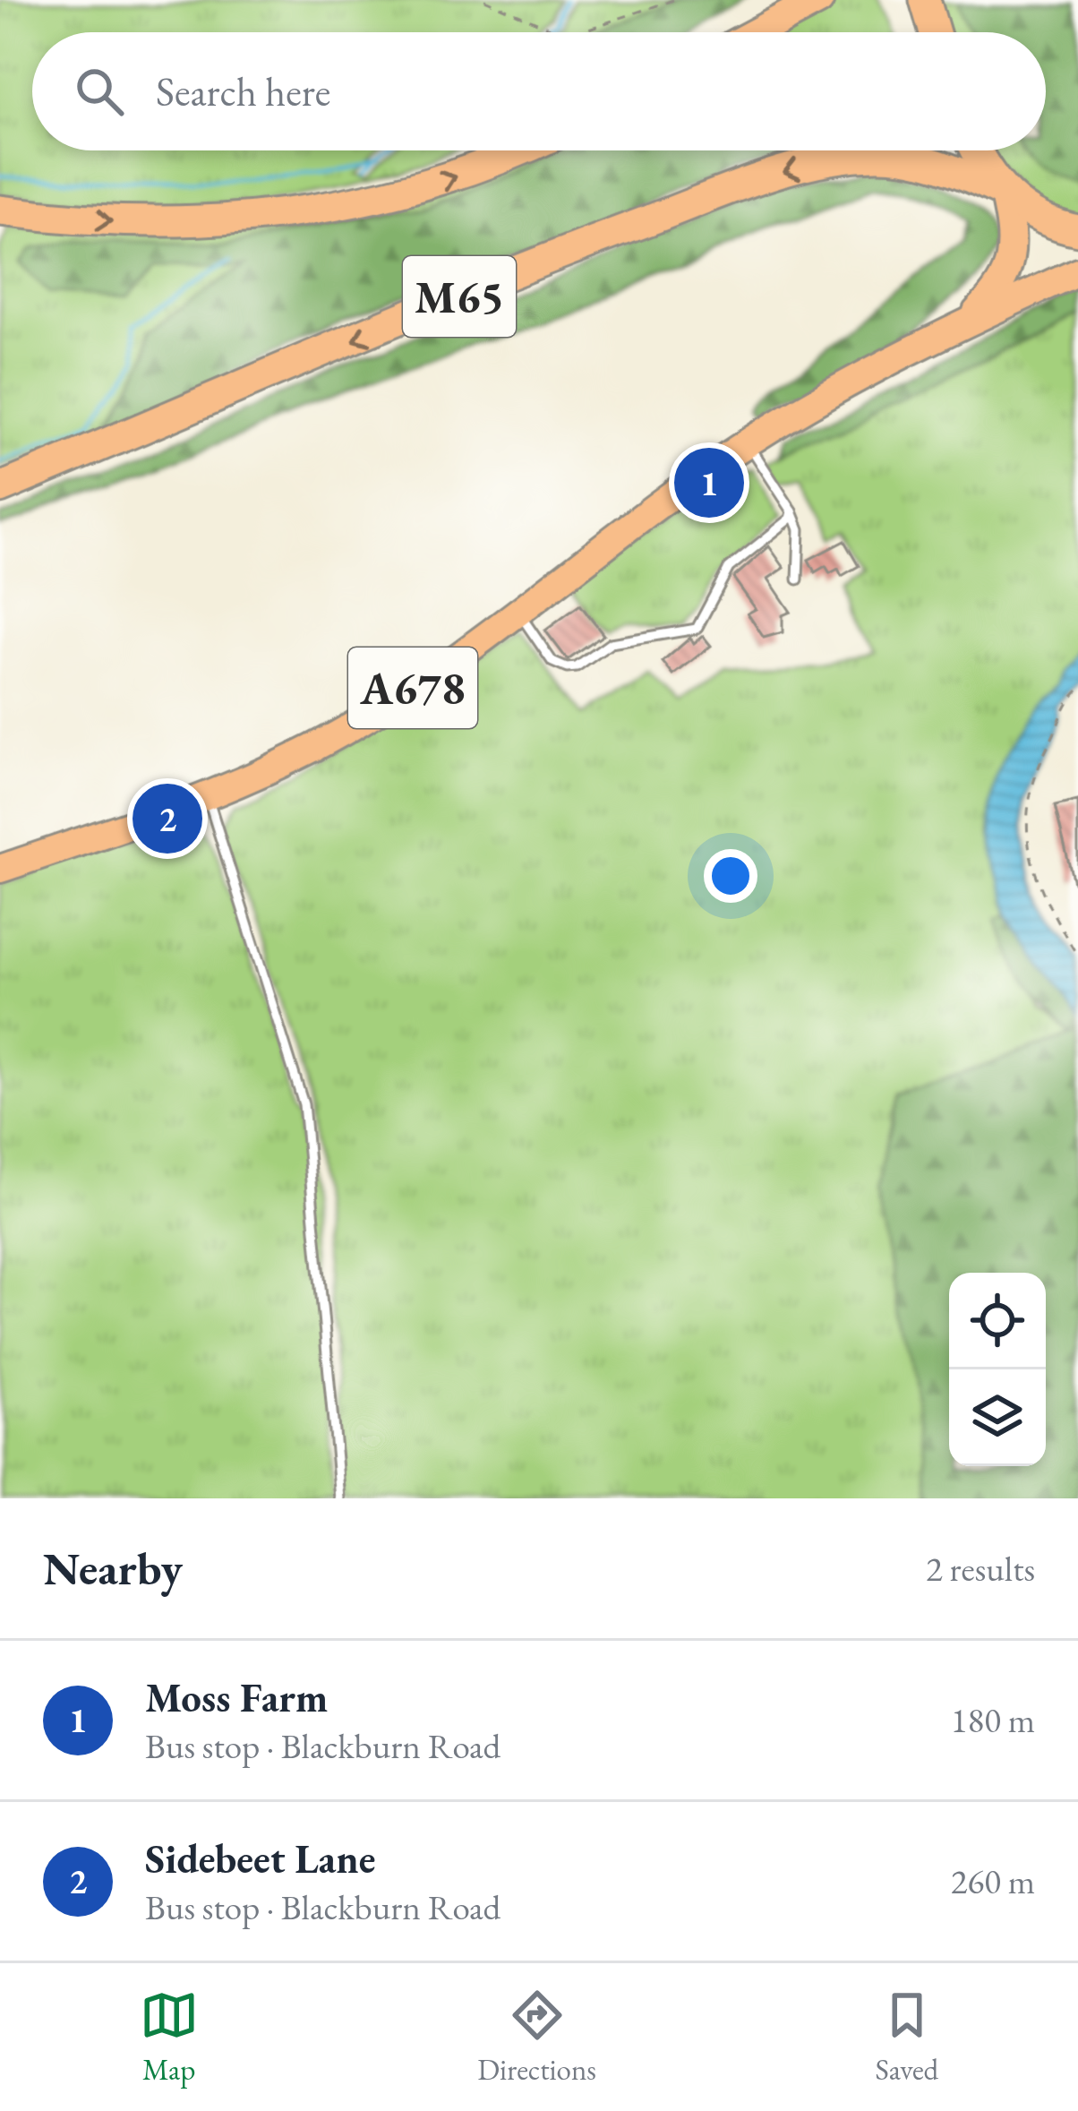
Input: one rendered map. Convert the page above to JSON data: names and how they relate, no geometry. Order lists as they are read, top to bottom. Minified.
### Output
{"streets":{"highway":["M65","A678"]},"crossings":[["M65","A678"]],"page":{"search":"Search here","pins":["1","2"],"heading":["Nearby","2 results"],"list":[{"mark":"1","name":"Moss Farm","note":"Bus stop · Blackburn Road","value":"180 m"},{"mark":"2","name":"Sidebeet Lane","note":"Bus stop · Blackburn Road","value":"260 m"}],"nav":["Map","Directions","Saved"]}}
